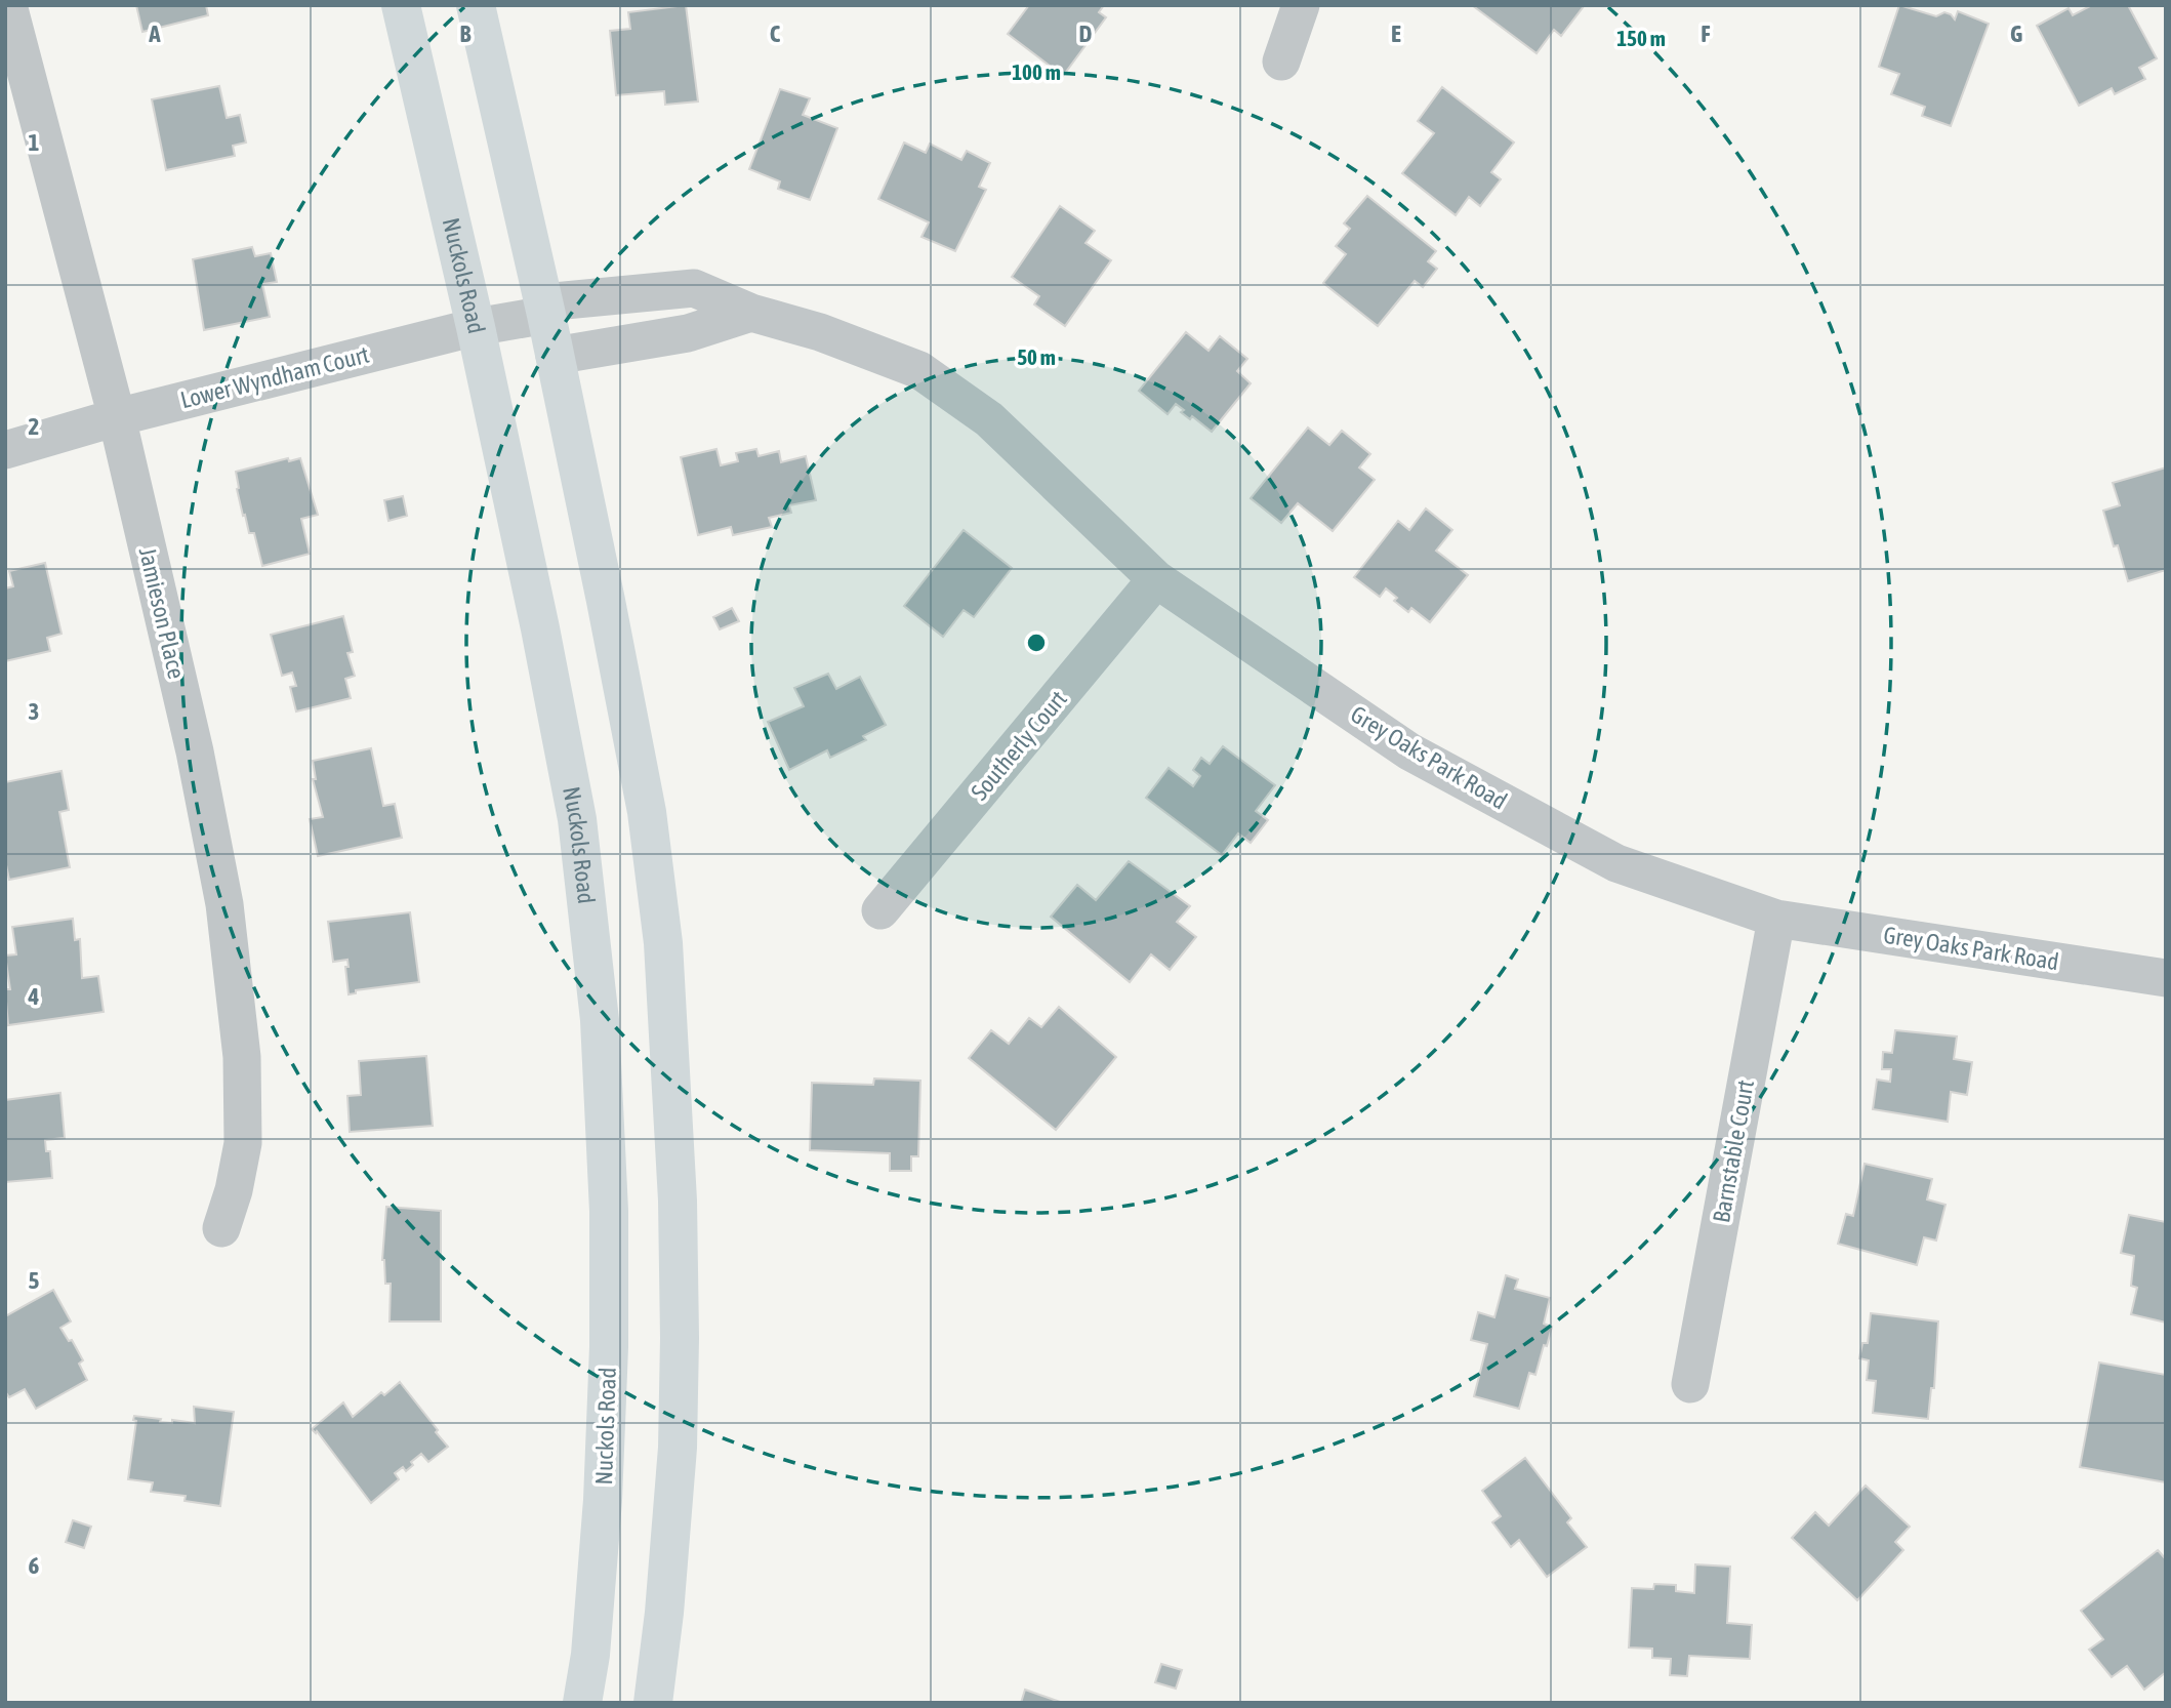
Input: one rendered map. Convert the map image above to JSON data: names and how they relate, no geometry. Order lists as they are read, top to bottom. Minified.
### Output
{"streets":{"main road":["Nuckols Road"],"street":["Lower Wyndham Court","Jamieson Place","Southerly Court","Grey Oaks Park Road","Barnstable Court"]},"crossings":[["Nuckols Road","Lower Wyndham Court"],["Lower Wyndham Court","Jamieson Place"],["Lower Wyndham Court","Grey Oaks Park Road"],["Southerly Court","Grey Oaks Park Road"],["Grey Oaks Park Road","Barnstable Court"]],"grid":{"columns":["A","B","C","D","E","F","G"],"rows":["1","2","3","4","5","6"]},"rings":["150 m","100 m","50 m"]}
